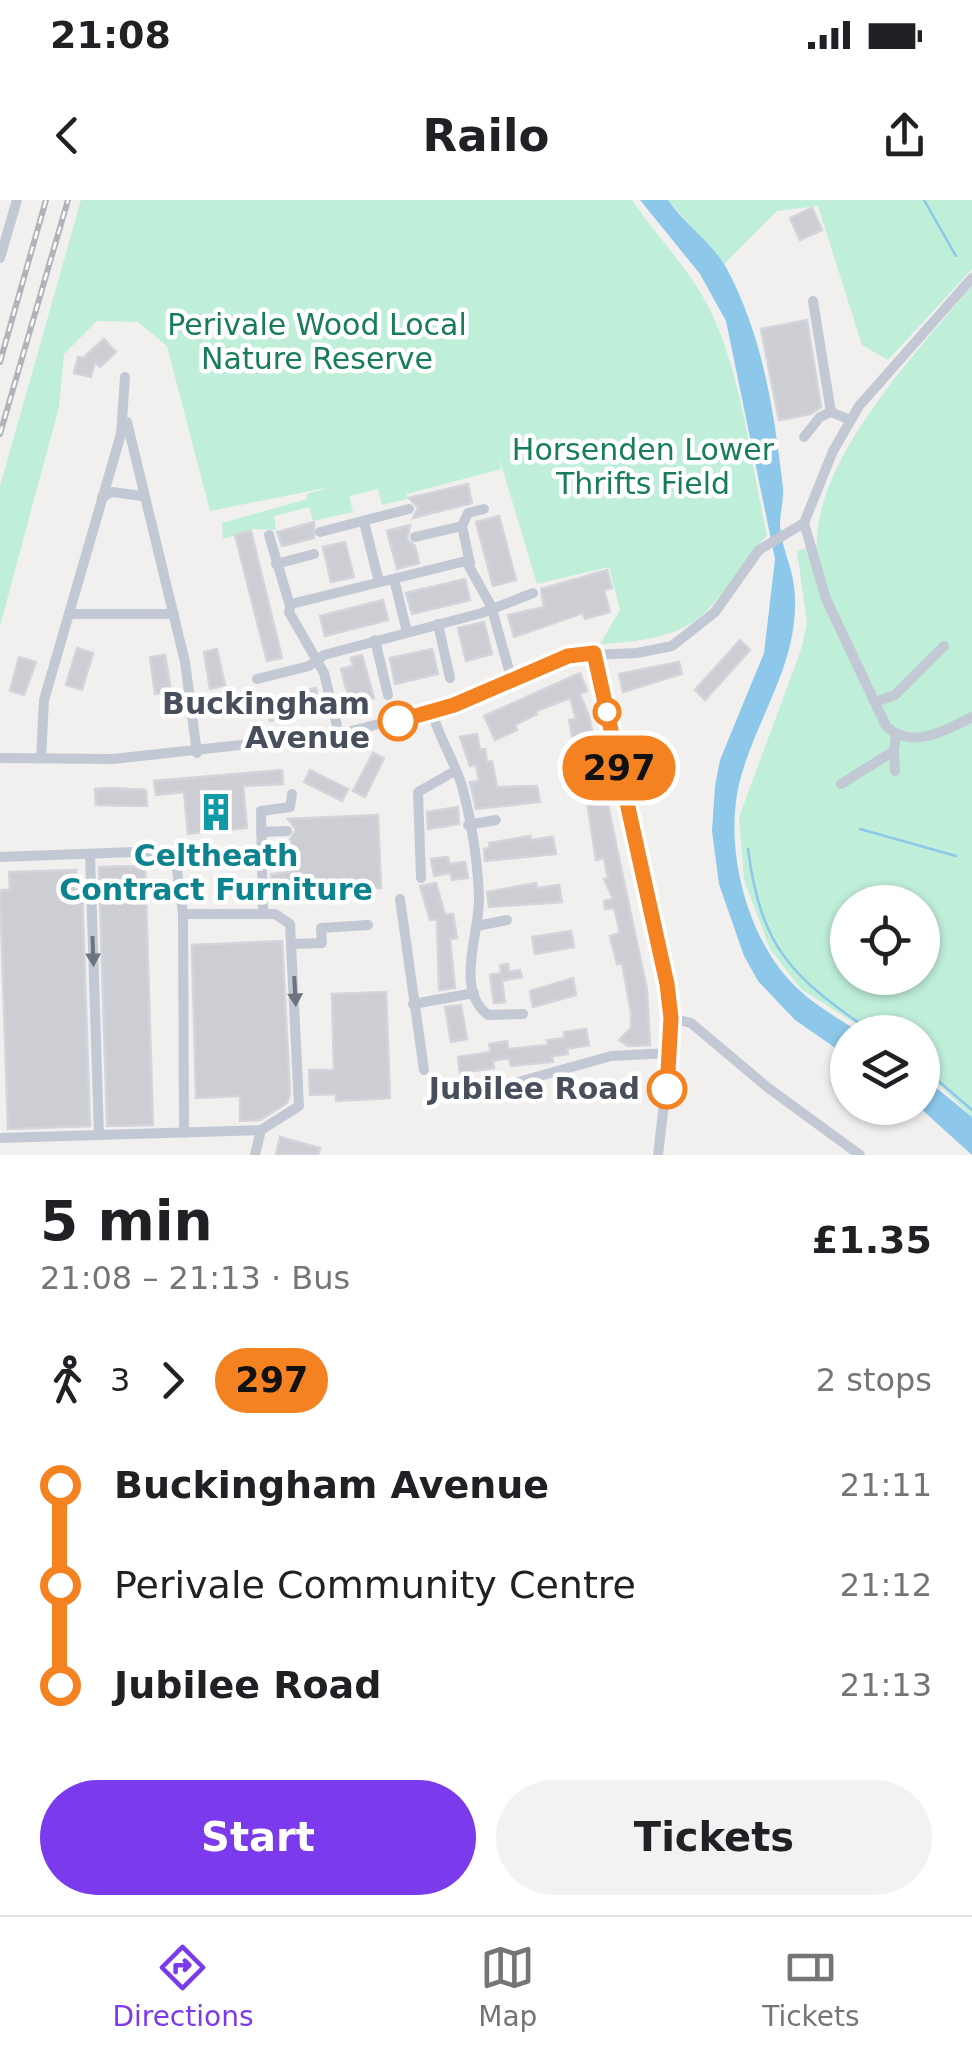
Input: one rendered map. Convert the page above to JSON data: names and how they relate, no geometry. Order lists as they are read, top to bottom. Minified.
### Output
{"parks":["Perivale Wood Local Nature Reserve","Horsenden Lower Thrifts Field"],"places":{"other":["Buckingham Avenue","Jubilee Road"],"building":["Celtheath Contract Furniture"]},"lines":["bus line 297"],"page":{"status":"21:08","header":"Railo","on_map":"297","heading":["5 min","21:08 – 21:13 · Bus","£1.35"],"legs":["3","297","2 stops"],"list":[{"name":"Buckingham Avenue","value":"21:11"},{"name":"Perivale Community Centre","value":"21:12"},{"name":"Jubilee Road","value":"21:13"}],"buttons":["Start","Tickets"],"tabs":["Directions","Map","Tickets"]}}
